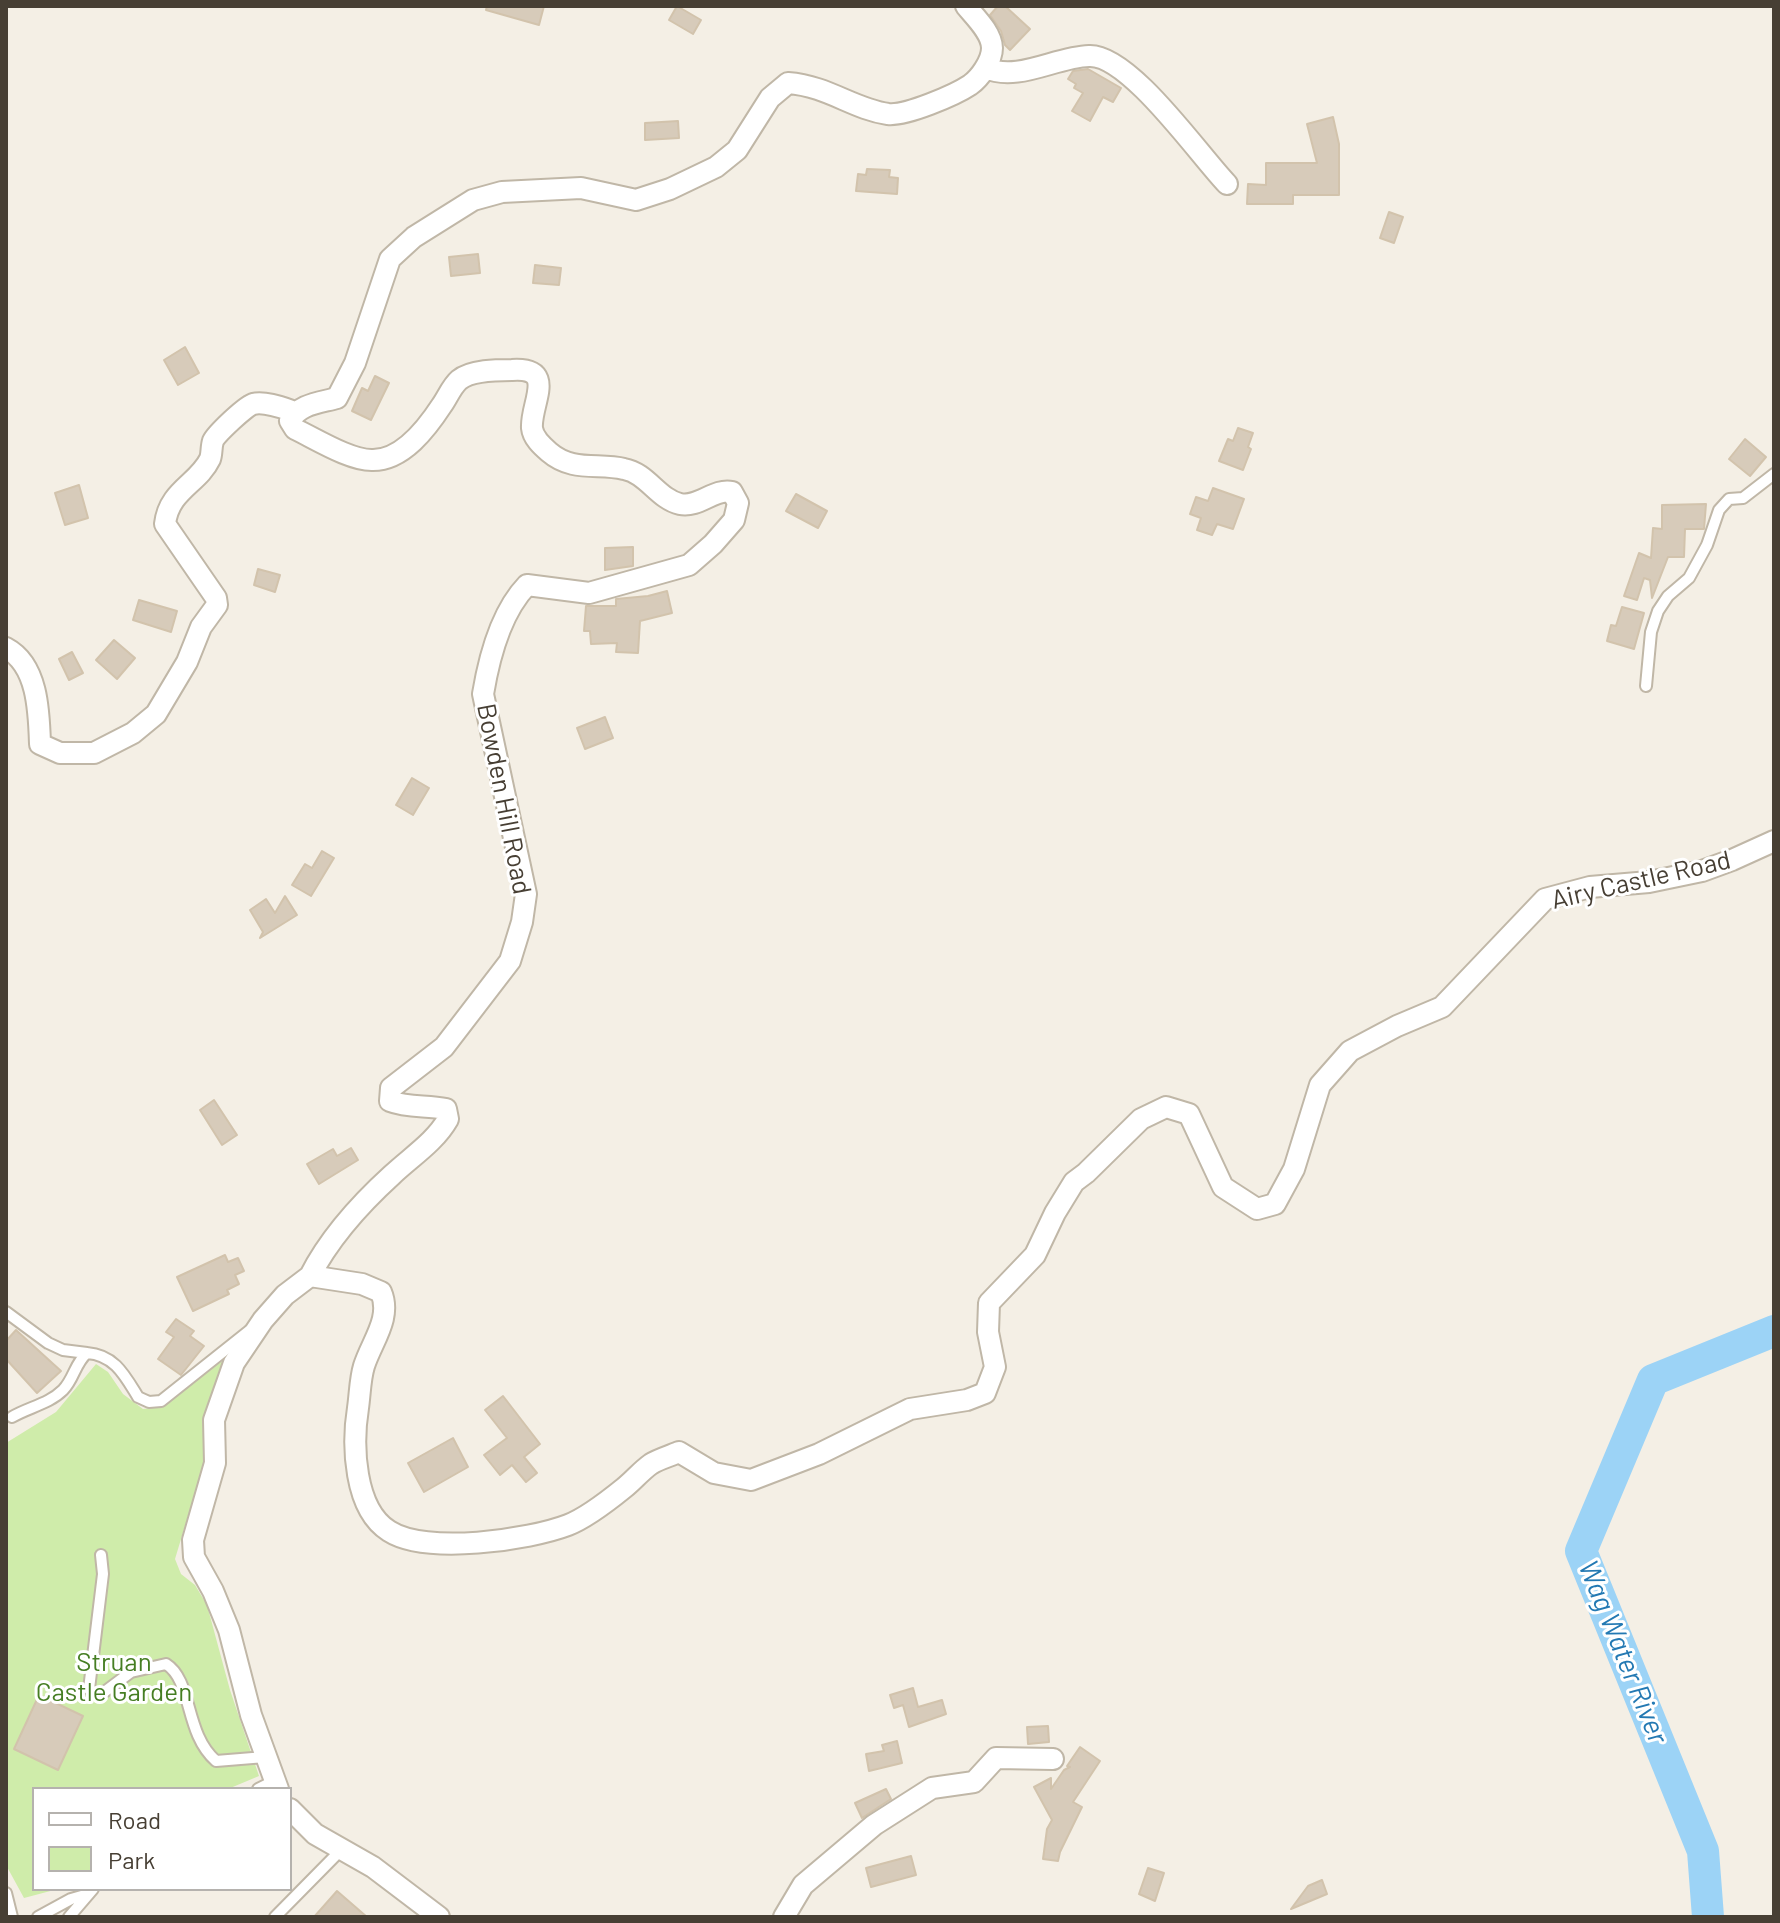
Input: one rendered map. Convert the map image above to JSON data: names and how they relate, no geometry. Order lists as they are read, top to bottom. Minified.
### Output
{"streets":{"street":["Bowden Hill Road","Airy Castle Road"]},"crossings":[["Bowden Hill Road","Airy Castle Road"]],"water":["Wag Water River"],"parks":["Struan Castle Garden"],"legend":["Road","Park"]}
